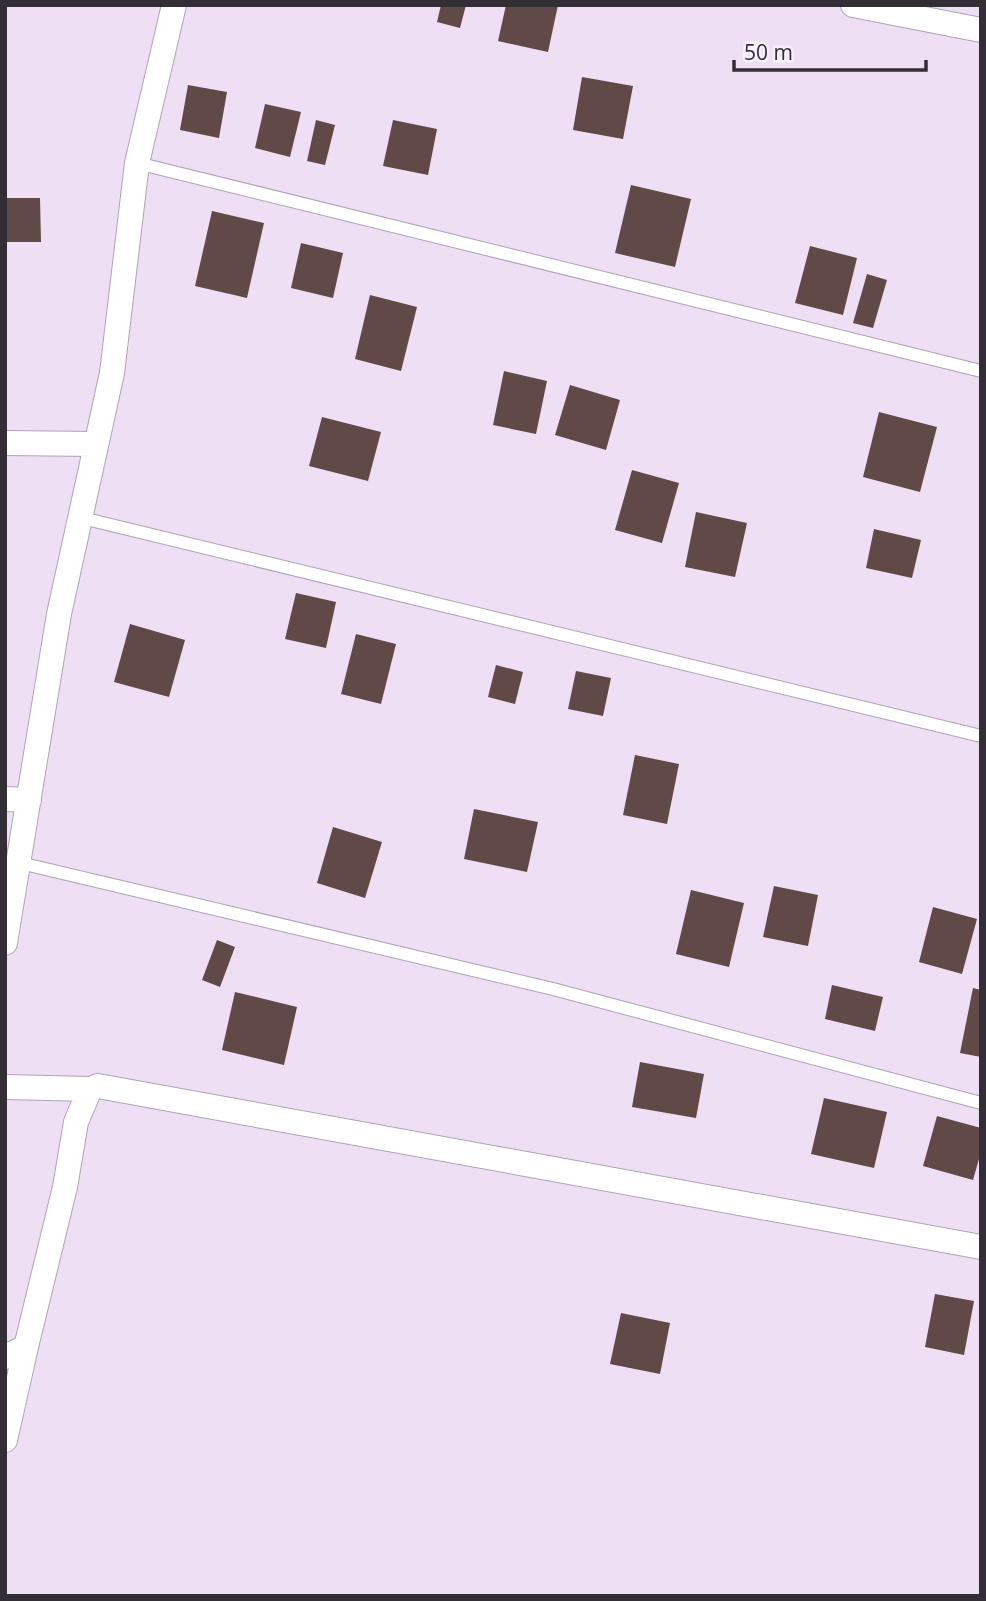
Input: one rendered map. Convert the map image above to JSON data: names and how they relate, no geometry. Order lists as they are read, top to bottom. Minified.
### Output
{"scale_bar":"50 m"}
